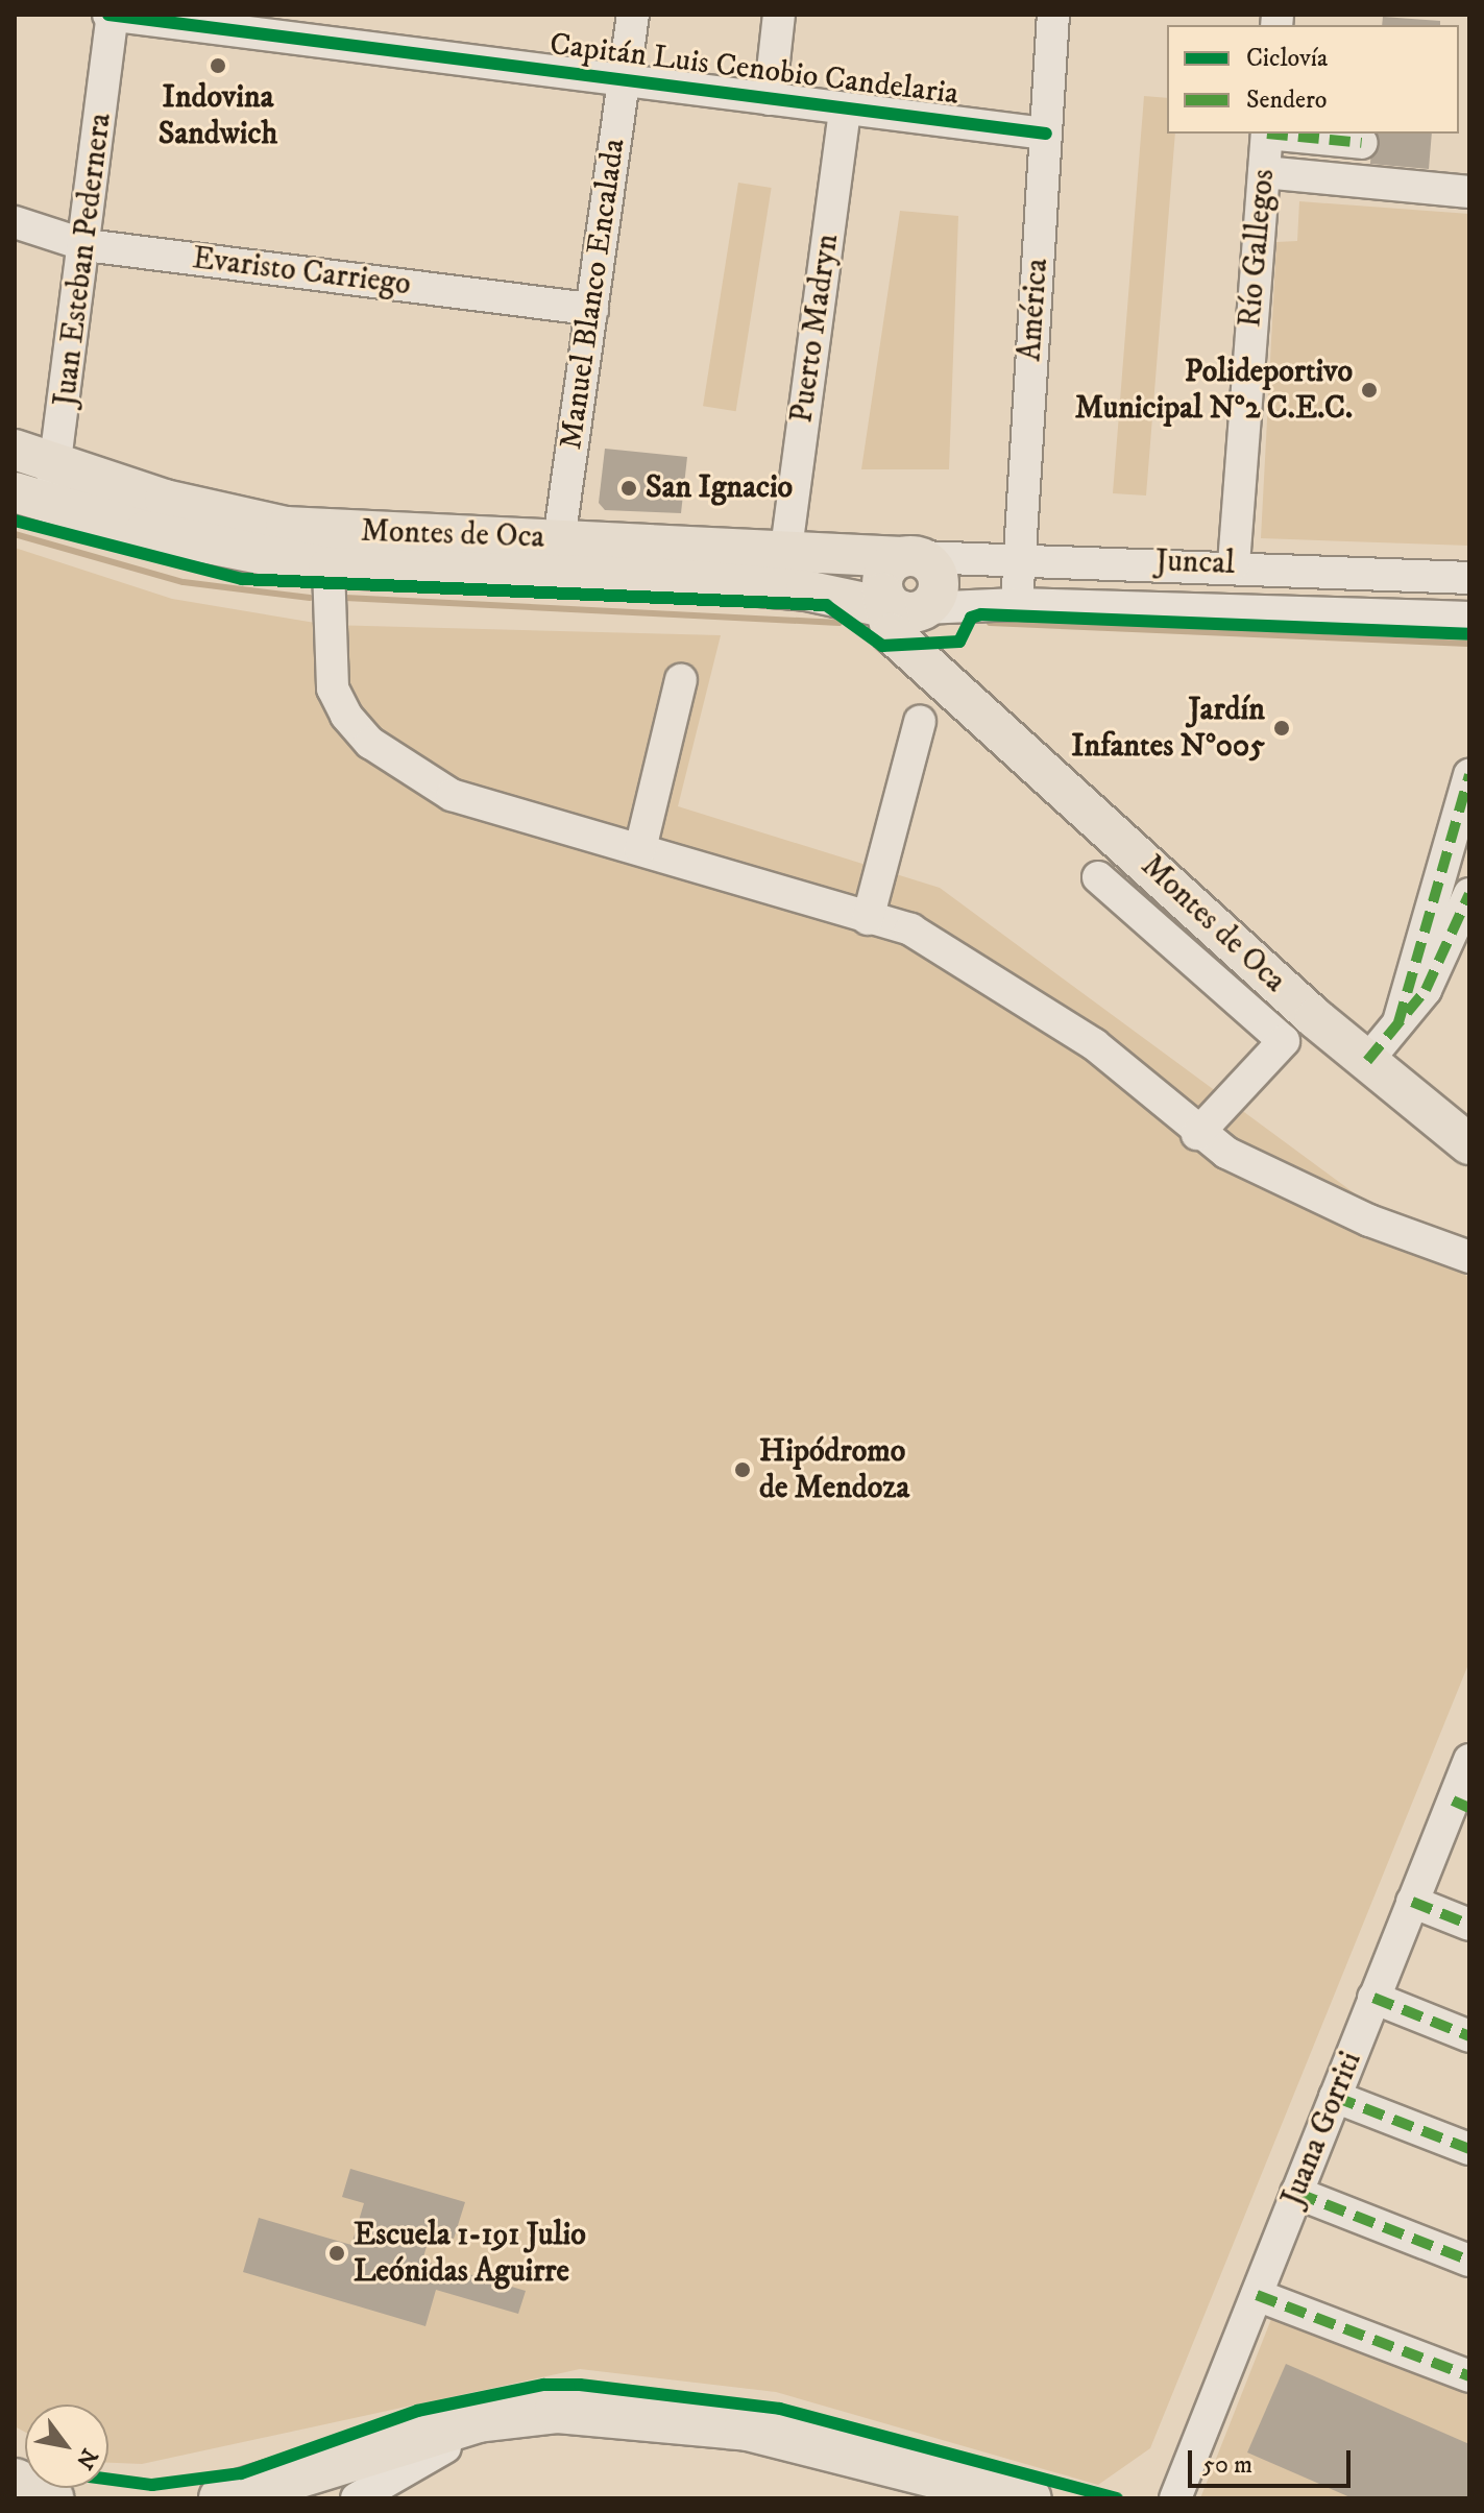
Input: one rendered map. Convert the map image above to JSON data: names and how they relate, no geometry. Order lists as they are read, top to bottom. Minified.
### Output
{"streets":{"main road":["Montes de Oca"],"street":["Capitán Luis Cenobio Candelaria","Río Gallegos","Juan Esteban Pedernera","Evaristo Carriego","Manuel Blanco Encalada","América","Puerto Madryn","Juncal","Juana Gorriti"]},"crossings":[["Capitán Luis Cenobio Candelaria","Juan Esteban Pedernera"],["Capitán Luis Cenobio Candelaria","Manuel Blanco Encalada"],["Capitán Luis Cenobio Candelaria","América"],["Capitán Luis Cenobio Candelaria","Puerto Madryn"],["Río Gallegos","Juncal"],["Juan Esteban Pedernera","Evaristo Carriego"],["Juan Esteban Pedernera","Montes de Oca"],["Evaristo Carriego","Manuel Blanco Encalada"],["Manuel Blanco Encalada","Montes de Oca"],["América","Juncal"],["Puerto Madryn","Montes de Oca"],["Montes de Oca","Juncal"]],"places":["Indovina Sandwich","Polideportivo Municipal N°2 C.E.C.","San Ignacio","Jardín Infantes N°005","Hipódromo de Mendoza","Escuela 1-191 Julio Leónidas Aguirre"],"legend":["Ciclovía","Sendero"],"scale_bar":"50 m","north":"bottom right"}
